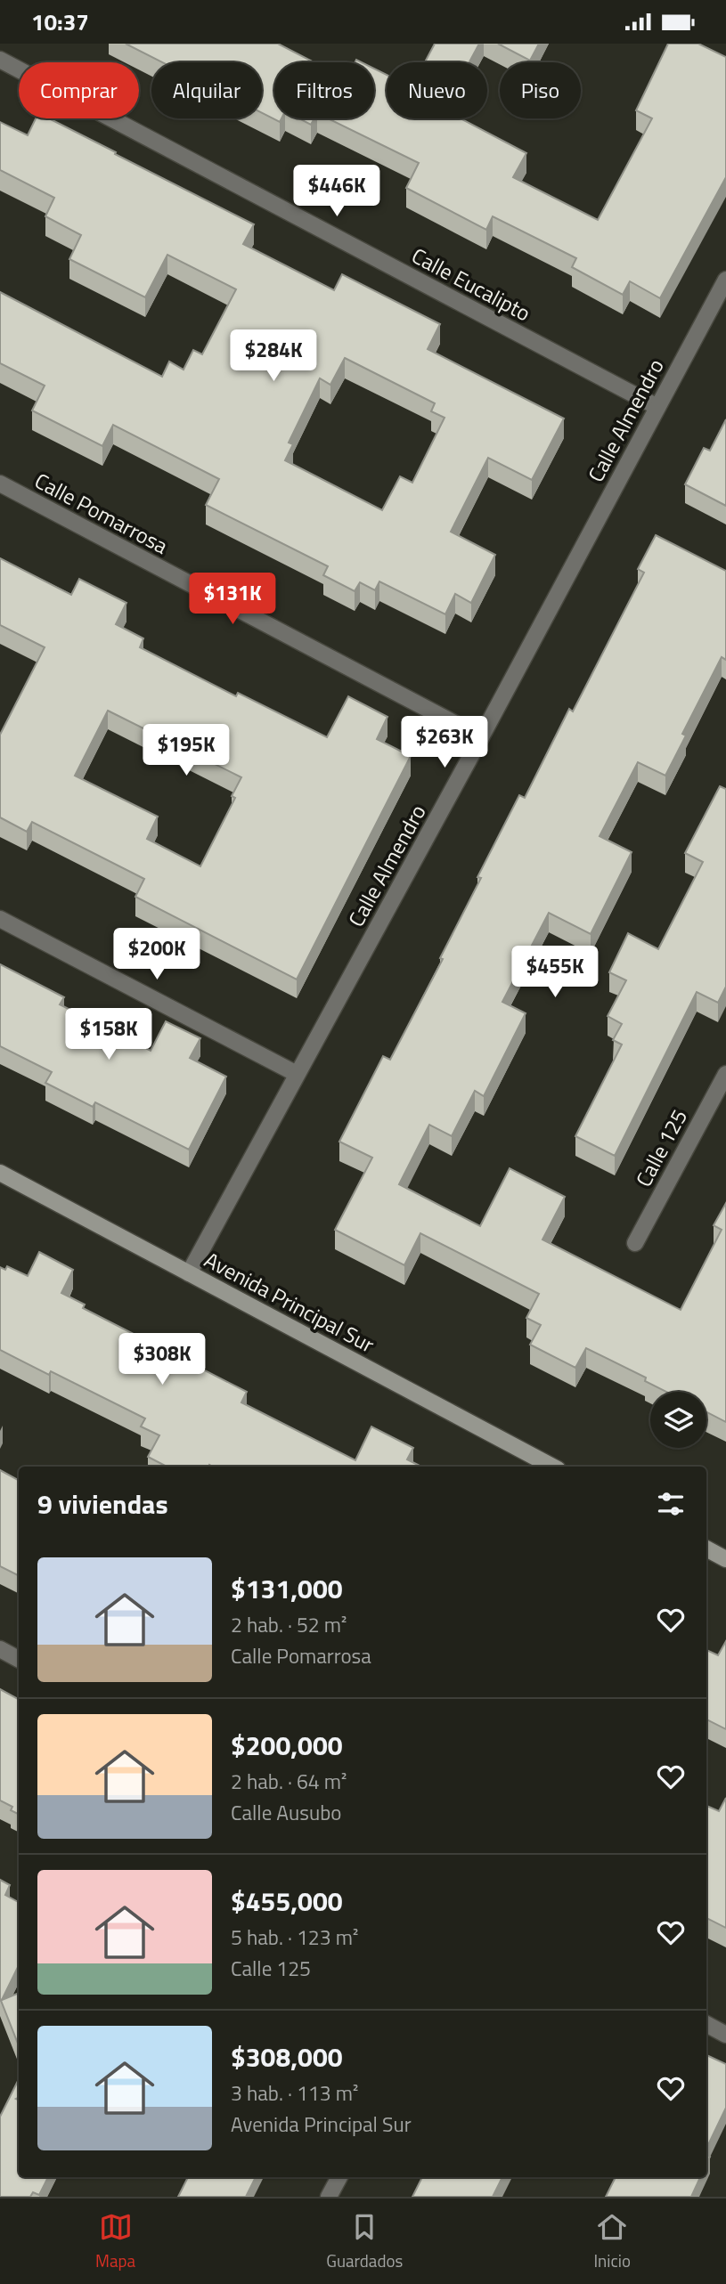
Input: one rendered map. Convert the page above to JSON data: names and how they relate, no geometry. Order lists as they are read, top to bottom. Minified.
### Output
{"streets":{"street":["Calle Eucalipto","Calle Almendro","Calle Pomarrosa","Calle 125","Avenida Principal Sur"]},"crossings":[["Calle Eucalipto","Calle Almendro"],["Calle Almendro","Calle Pomarrosa"],["Calle Almendro","Avenida Principal Sur"]],"page":{"status":"10:37","chip":["Comprar","Alquilar","Filtros","Nuevo","Piso"],"price":["$446K","$284K","$131K","$263K","$195K","$200K","$455K","$158K","$308K"],"heading":"9 viviendas","list":[{"name":"$131,000","note":"2 hab. · 52 m² · Calle Pomarrosa"},{"name":"$200,000","note":"2 hab. · 64 m² · Calle Ausubo"},{"name":"$455,000","note":"5 hab. · 123 m² · Calle 125"},{"name":"$308,000","note":"3 hab. · 113 m² · Avenida Principal Sur"}],"tabs":["Mapa","Guardados","Inicio"]}}
